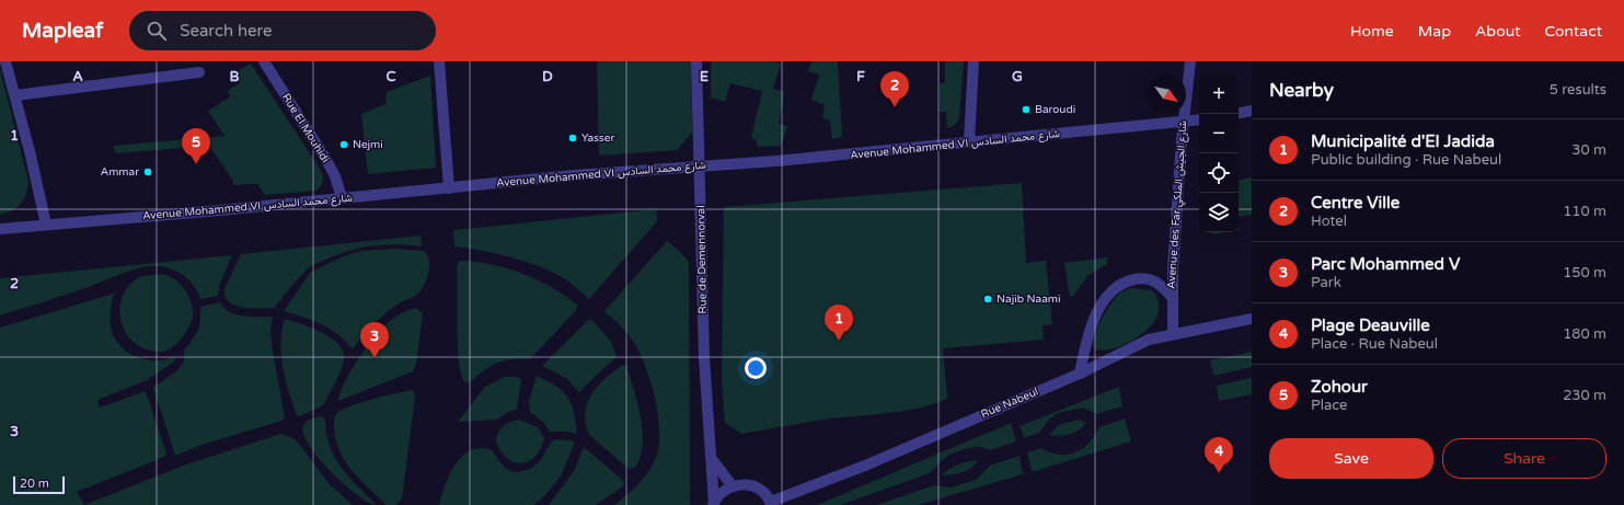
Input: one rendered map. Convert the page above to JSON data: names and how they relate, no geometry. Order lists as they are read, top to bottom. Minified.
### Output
{"streets":{"street":["Rue El Mouhidi","Avenue Mohammed VI شارع محمد السادس","Avenue des Far شارع الجيش الملكي","Rue de Demennorval","Rue Nabeul"]},"crossings":[["Rue El Mouhidi","Avenue Mohammed VI شارع محمد السادس"],["Avenue Mohammed VI شارع محمد السادس","Avenue des Far شارع الجيش الملكي"],["Avenue Mohammed VI شارع محمد السادس","Rue de Demennorval"],["Avenue des Far شارع الجيش الملكي","Rue Nabeul"]],"places":["Baroudi","Yasser","Nejmi","Ammar","Najib Naami"],"scale_bar":"20 m","north":"bottom right","page":{"header":"Mapleaf","search":"Search here","nav":["Home","Map","About","Contact"],"heading":["Nearby","5 results"],"pins":["2","5","1","3","4"],"map_buttons":["+","−"],"list":[{"mark":"1","name":"Municipalité d'El Jadida","note":"Public building · Rue Nabeul","value":"30 m"},{"mark":"2","name":"Centre Ville","note":"Hotel","value":"110 m"},{"mark":"3","name":"Parc Mohammed V","note":"Park","value":"150 m"},{"mark":"4","name":"Plage Deauville","note":"Place · Rue Nabeul","value":"180 m"},{"mark":"5","name":"Zohour","note":"Place","value":"230 m"}],"buttons":["Save","Share"],"scale":"20 m"},"grid":{"columns":["A","B","C","D","E","F","G"],"rows":["1","2","3"]}}
